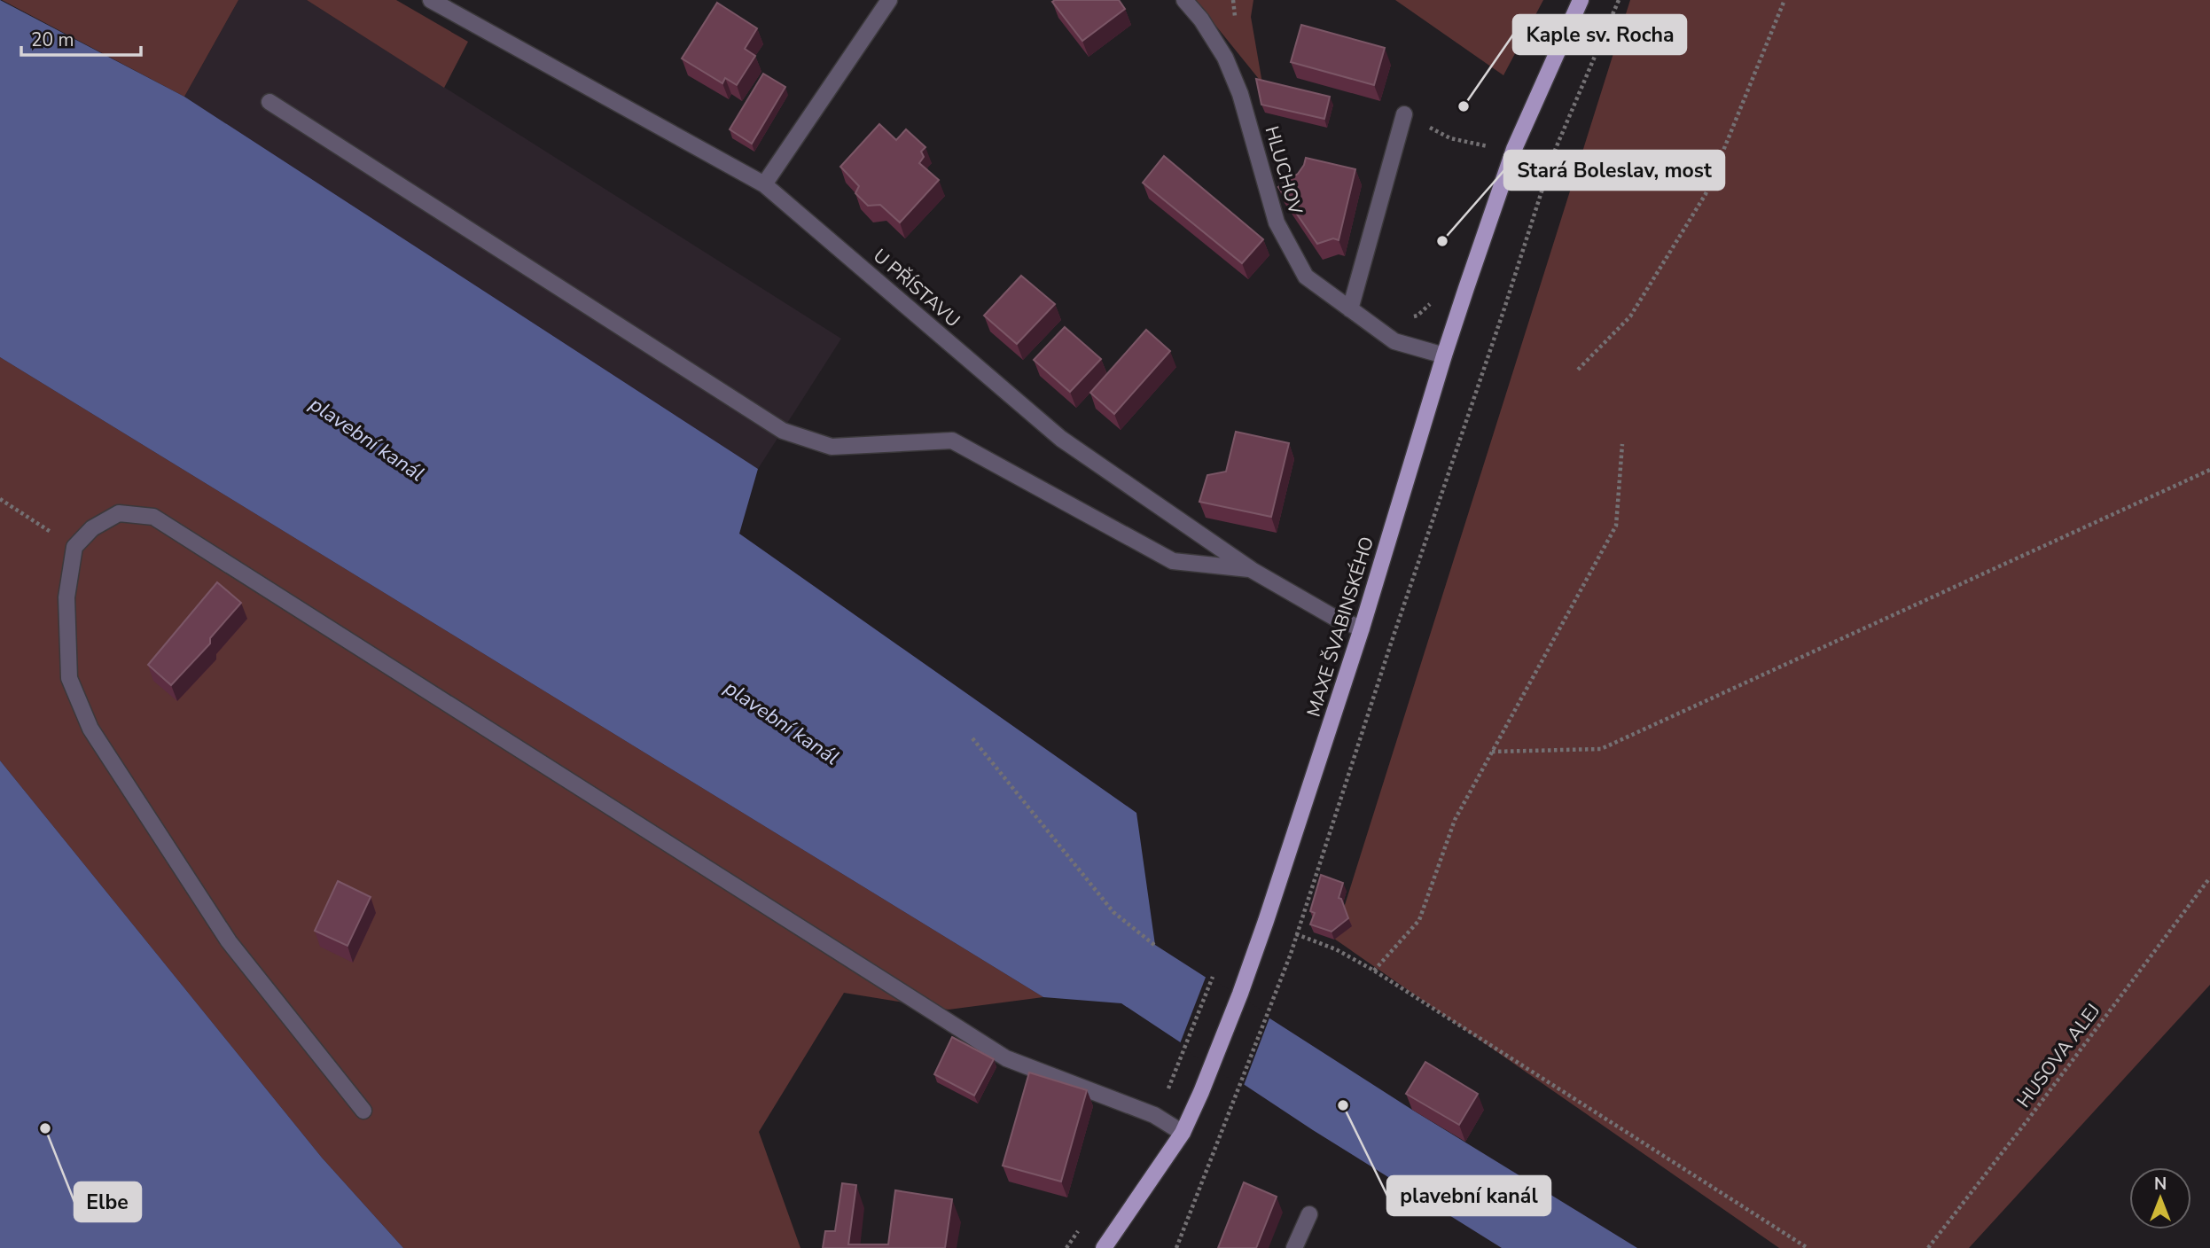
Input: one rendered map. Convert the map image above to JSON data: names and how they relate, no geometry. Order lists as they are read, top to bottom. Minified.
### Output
{"streets":{"main road":["MAXE ŠVABINSKÉHO"],"street":["HLUCHOV","U PŘÍSTAVU"],"path":["HUSOVA ALEJ"]},"crossings":[["HLUCHOV","MAXE ŠVABINSKÉHO"],["U PŘÍSTAVU","MAXE ŠVABINSKÉHO"]],"water":["plavební kanál"],"places":["Kaple sv. Rocha","Stará Boleslav, most","plavební kanál","Elbe"],"scale_bar":"20 m","north":"top"}
